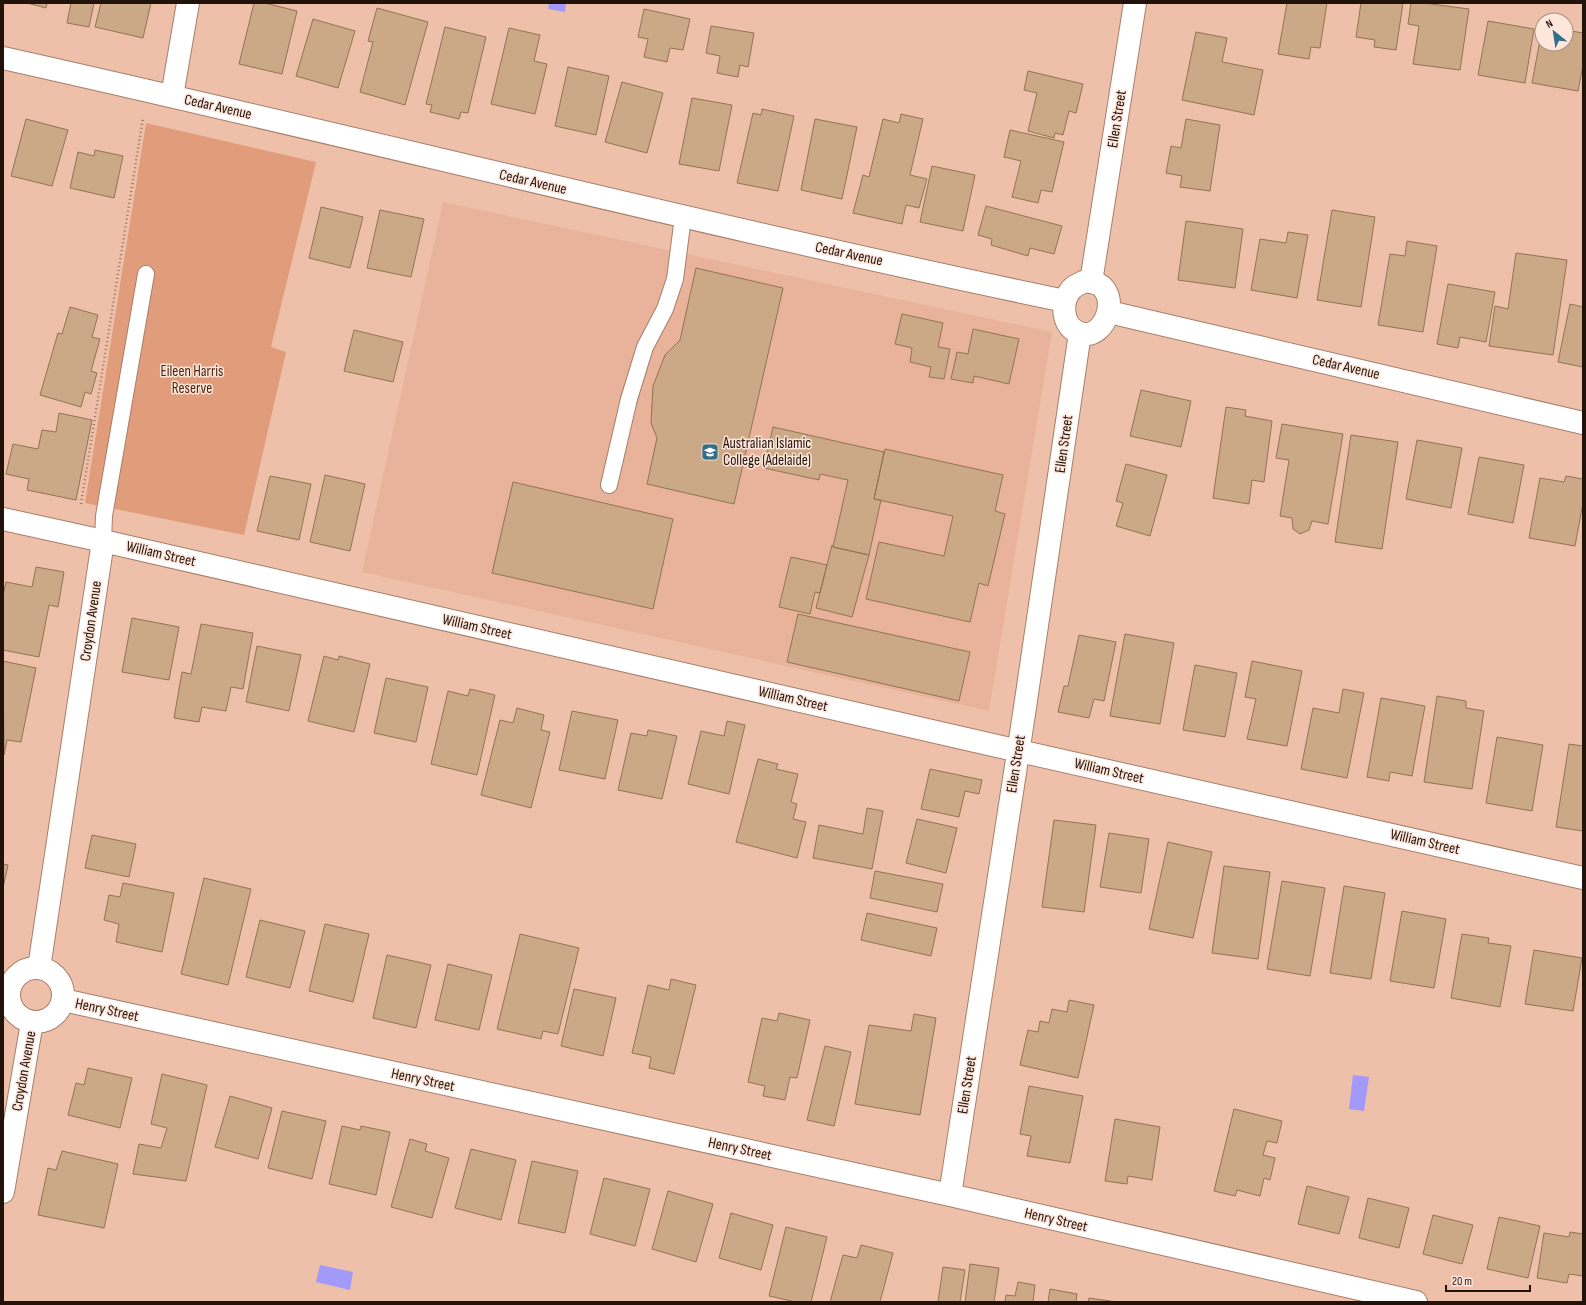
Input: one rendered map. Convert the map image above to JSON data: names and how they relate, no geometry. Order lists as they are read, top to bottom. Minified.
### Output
{"streets":{"street":["Cedar Avenue","Ellen Street","William Street","Croydon Avenue","Henry Street"]},"crossings":[["Cedar Avenue","Ellen Street"],["Ellen Street","William Street"],["Ellen Street","Henry Street"],["William Street","Croydon Avenue"],["Croydon Avenue","Henry Street"]],"parks":["Eileen Harris Reserve"],"places":{"school or university":["Australian Islamic College (Adelaide)"]},"scale_bar":"20 m","north":"top left"}
